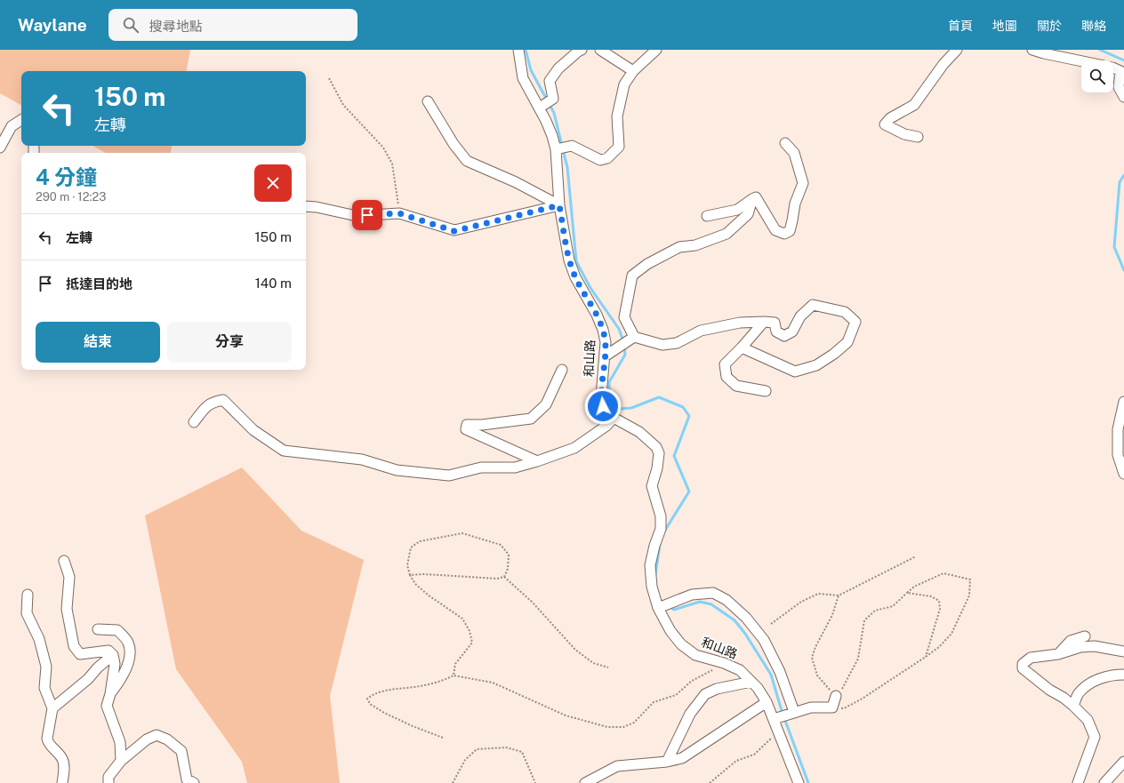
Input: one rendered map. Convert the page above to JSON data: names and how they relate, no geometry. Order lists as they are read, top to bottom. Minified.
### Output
{"streets":{"street":["和山路"]},"page":{"header":"Waylane","search":"搜尋地點","nav":["首頁","地圖","關於","聯絡"],"turn":["150 m","左轉"],"heading":["4 分鐘","290 m · 12:23"],"list":[{"name":"左轉","value":"150 m"},{"name":"抵達目的地","value":"140 m"}],"buttons":["結束","分享"]}}
